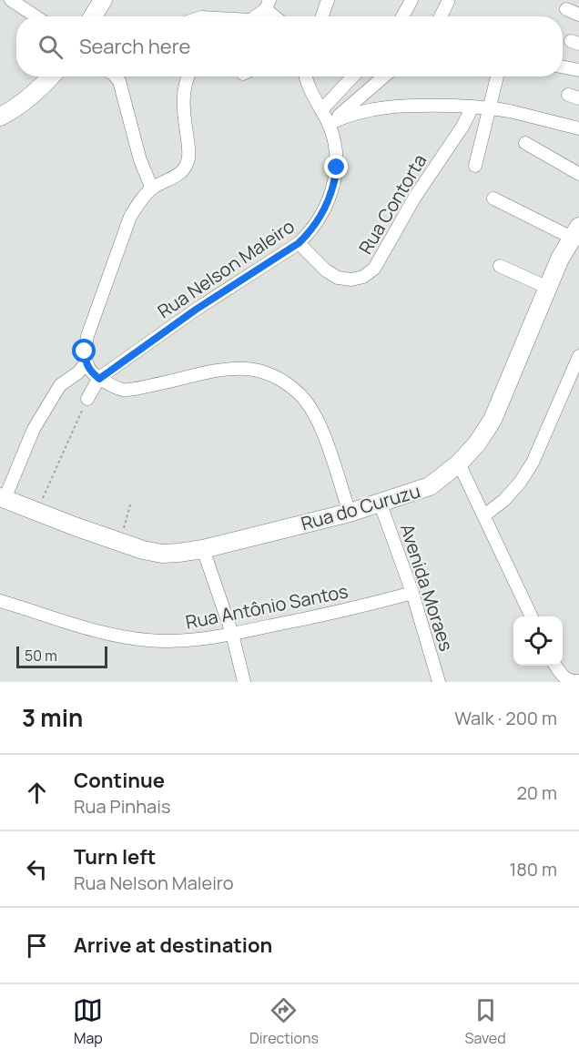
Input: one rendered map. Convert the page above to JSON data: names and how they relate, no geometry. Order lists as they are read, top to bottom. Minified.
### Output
{"streets":{"street":["Rua Contorta","Rua Nelson Maleiro","Rua do Curuzu","Avenida Moraes","Rua Antônio Santos"]},"crossings":[["Rua Contorta","Rua Nelson Maleiro"],["Rua do Curuzu","Avenida Moraes"],["Avenida Moraes","Rua Antônio Santos"]],"scale_bar":"50 m","page":{"search":"Search here","scale":"50 m","heading":["3 min","Walk · 200 m"],"list":[["Continue","Rua Pinhais","20 m"],["Turn left","Rua Nelson Maleiro","180 m"],"Arrive at destination"],"nav":["Map","Directions","Saved"]}}
